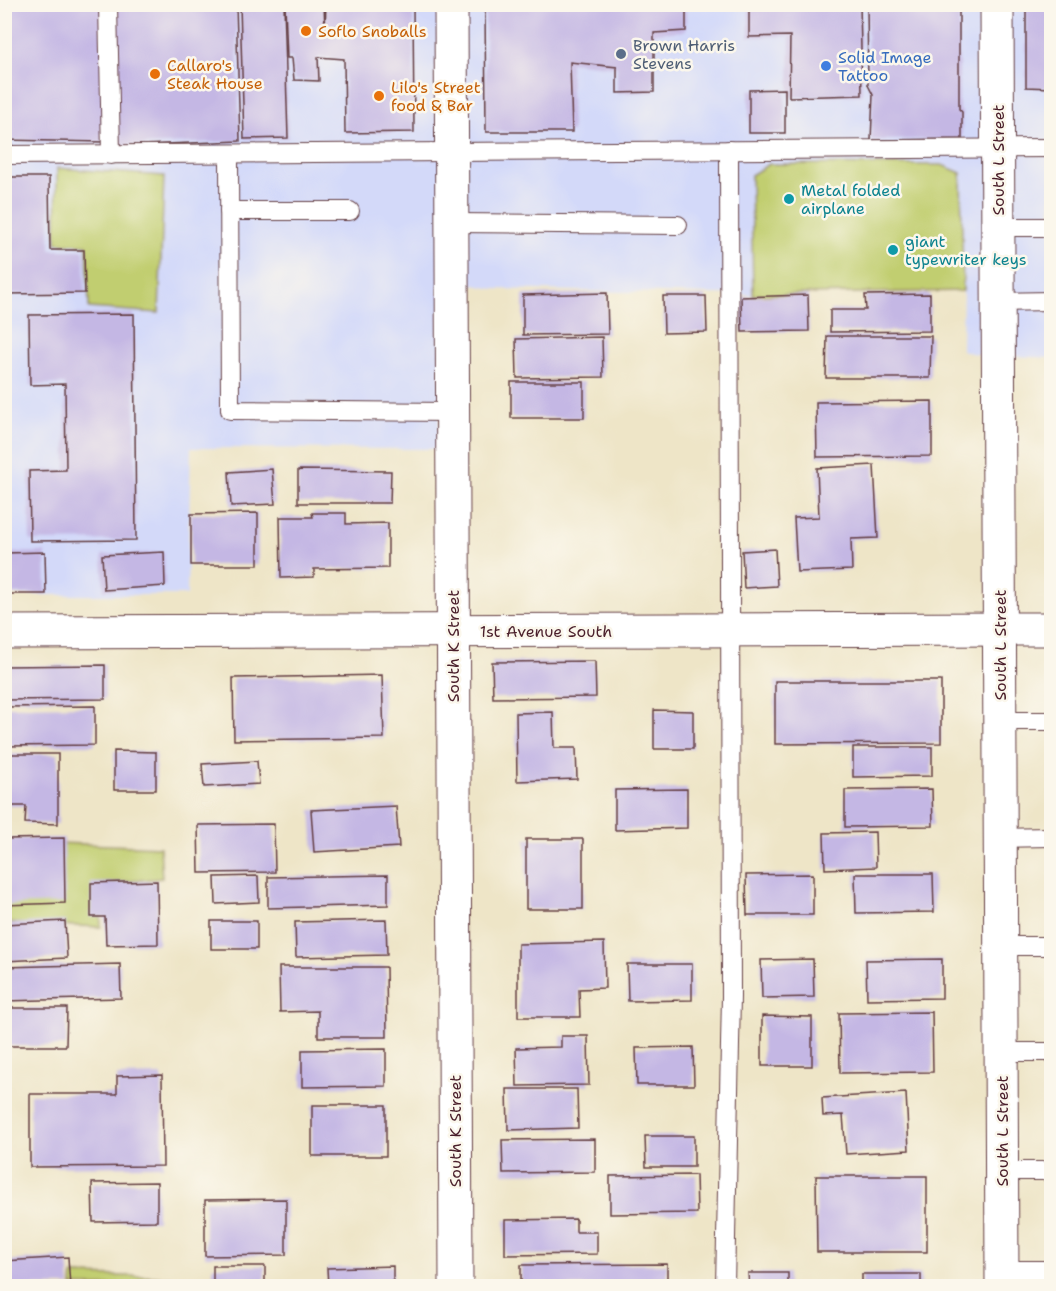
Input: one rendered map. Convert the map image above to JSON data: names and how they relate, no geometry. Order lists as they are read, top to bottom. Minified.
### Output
{"streets":{"street":["South L Street","1st Avenue South","South K Street"]},"crossings":[["South L Street","1st Avenue South"],["1st Avenue South","South K Street"]],"places":["Soflo Snoballs","Brown Harris Stevens","Solid Image Tattoo","Callaro's Steak House","Lilo's Street food & Bar","Metal folded airplane","giant typewriter keys"]}
